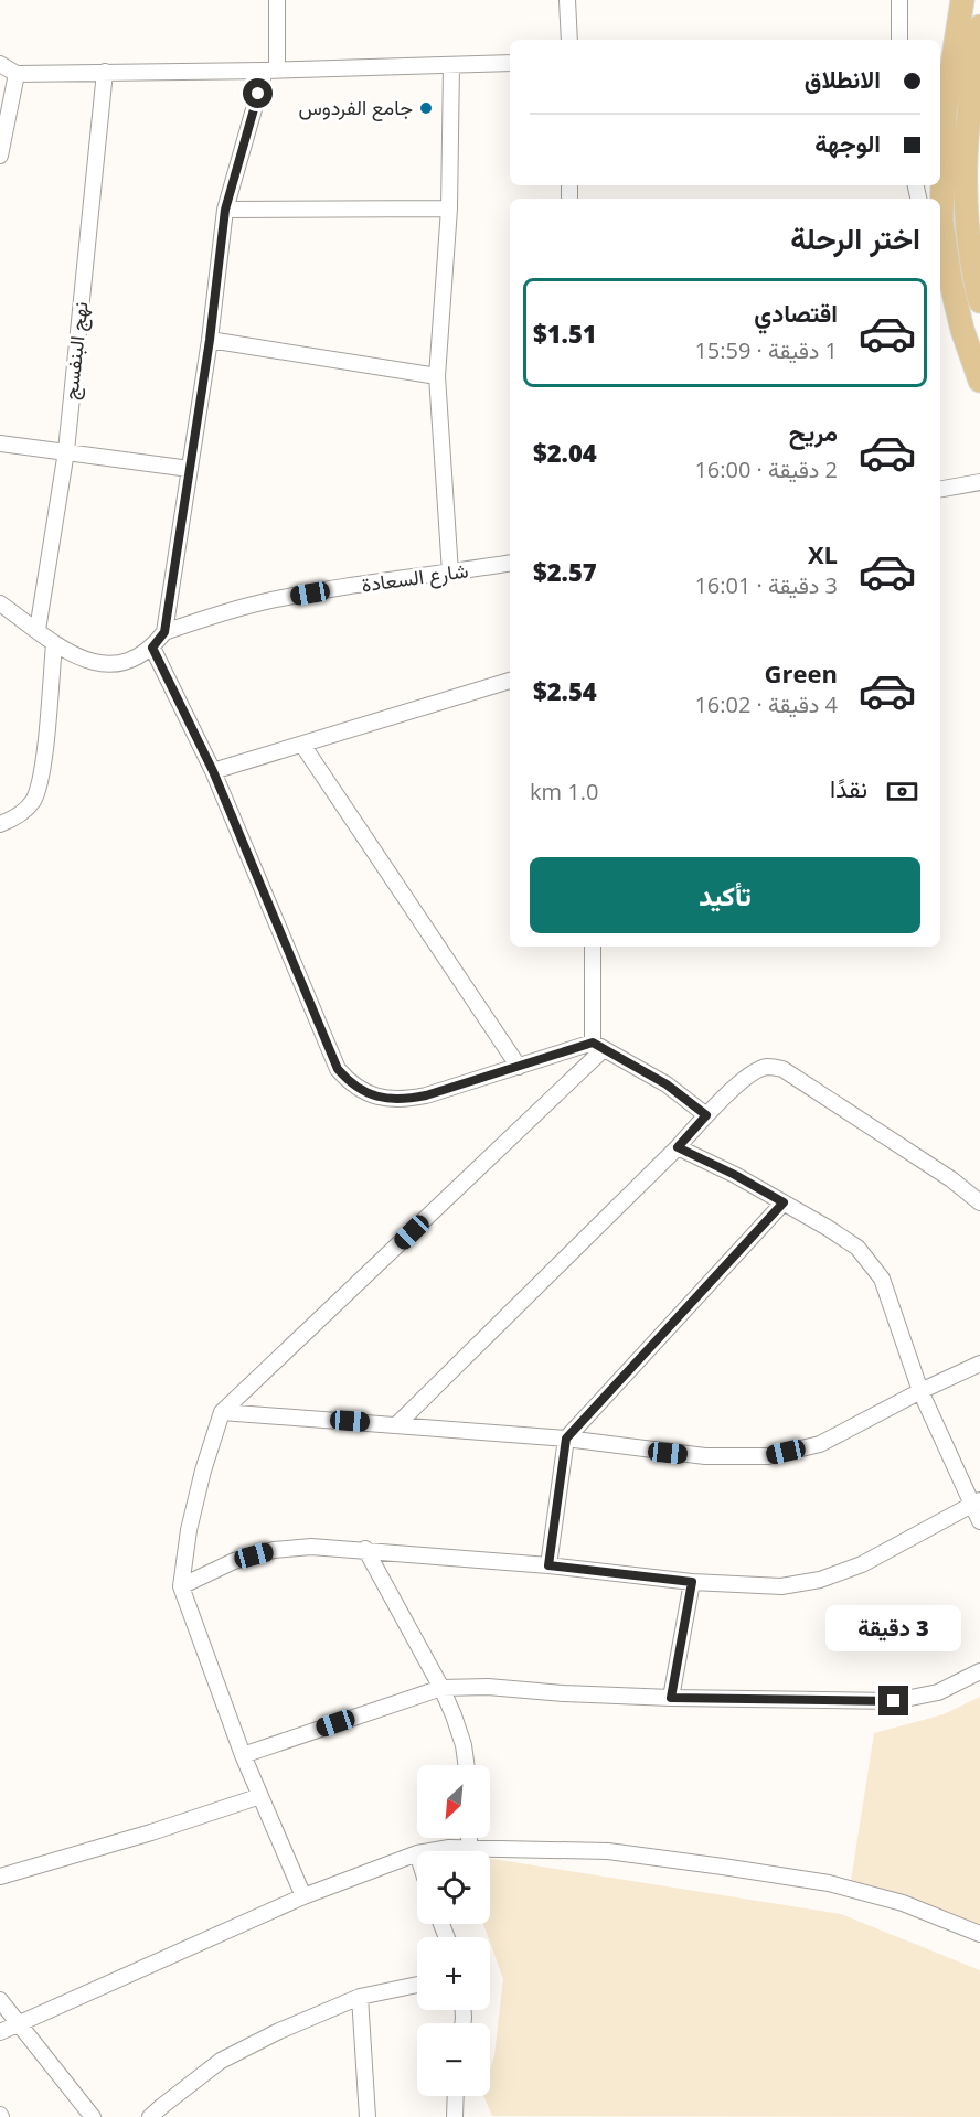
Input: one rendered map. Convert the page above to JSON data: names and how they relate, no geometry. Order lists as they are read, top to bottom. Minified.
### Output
{"streets":{"street":["نهج البنفسج","شارع السعادة"]},"places":["جامع الفردوس"],"north":"bottom left","page":{"banner":["الانطلاق","الوجهة"],"heading":"اختر الرحلة","list":[{"name":"اقتصادي","note":"1 دقيقة · 15:59","value":"$1.51"},{"name":"مريح","note":"2 دقيقة · 16:00","value":"$2.04"},{"name":"XL","note":"3 دقيقة · 16:01","value":"$2.57"},{"name":"Green","note":"4 دقيقة · 16:02","value":"$2.54"}],"pay":["نقدًا","1.0 km"],"buttons":"تأكيد","bubble":"3 دقيقة","map_buttons":["+","−"]}}
